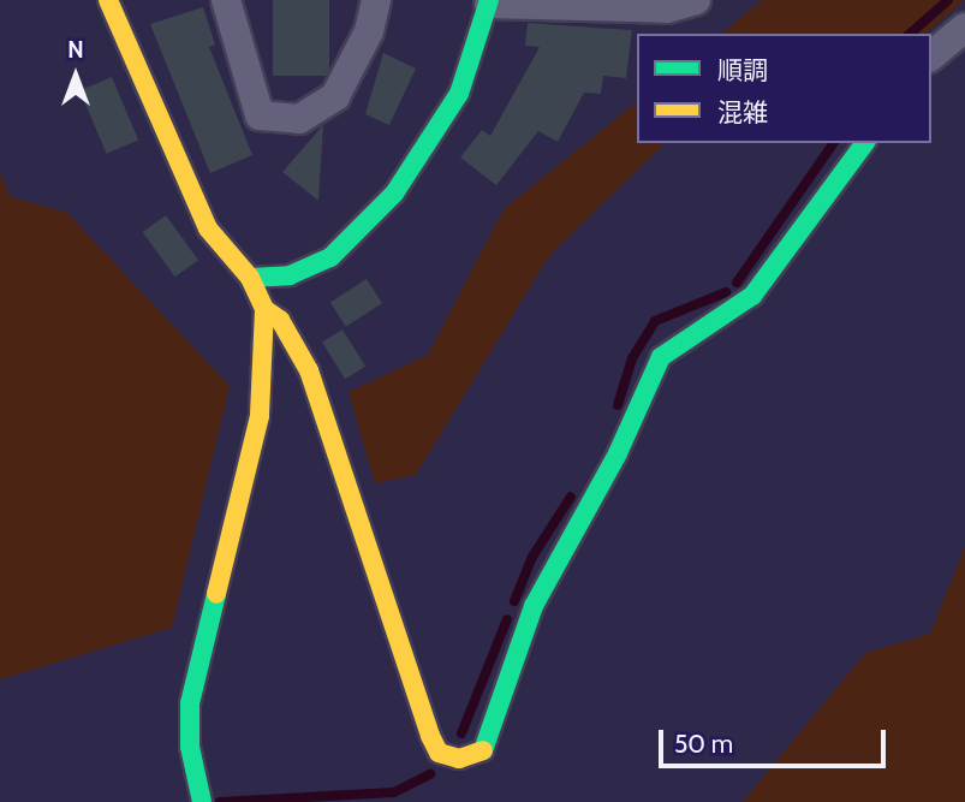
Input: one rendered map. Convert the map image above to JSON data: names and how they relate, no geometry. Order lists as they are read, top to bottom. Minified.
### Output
{"legend":["順調","混雑"],"scale_bar":"50 m","north":"top"}
